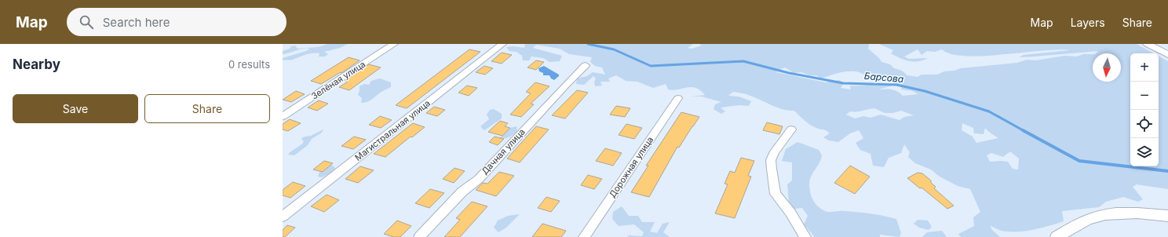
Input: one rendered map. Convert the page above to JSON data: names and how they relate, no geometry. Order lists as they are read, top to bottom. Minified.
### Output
{"streets":{"street":["Зелёная улица","Магистральная улица","Дачная улица","Дорожная улица"]},"water":["Барсова"],"north":"bottom","page":{"header":"Map","search":"Search here","nav":["Map","Layers","Share"],"heading":["Nearby","0 results"],"map_buttons":["+","−"],"buttons":["Save","Share"]}}
